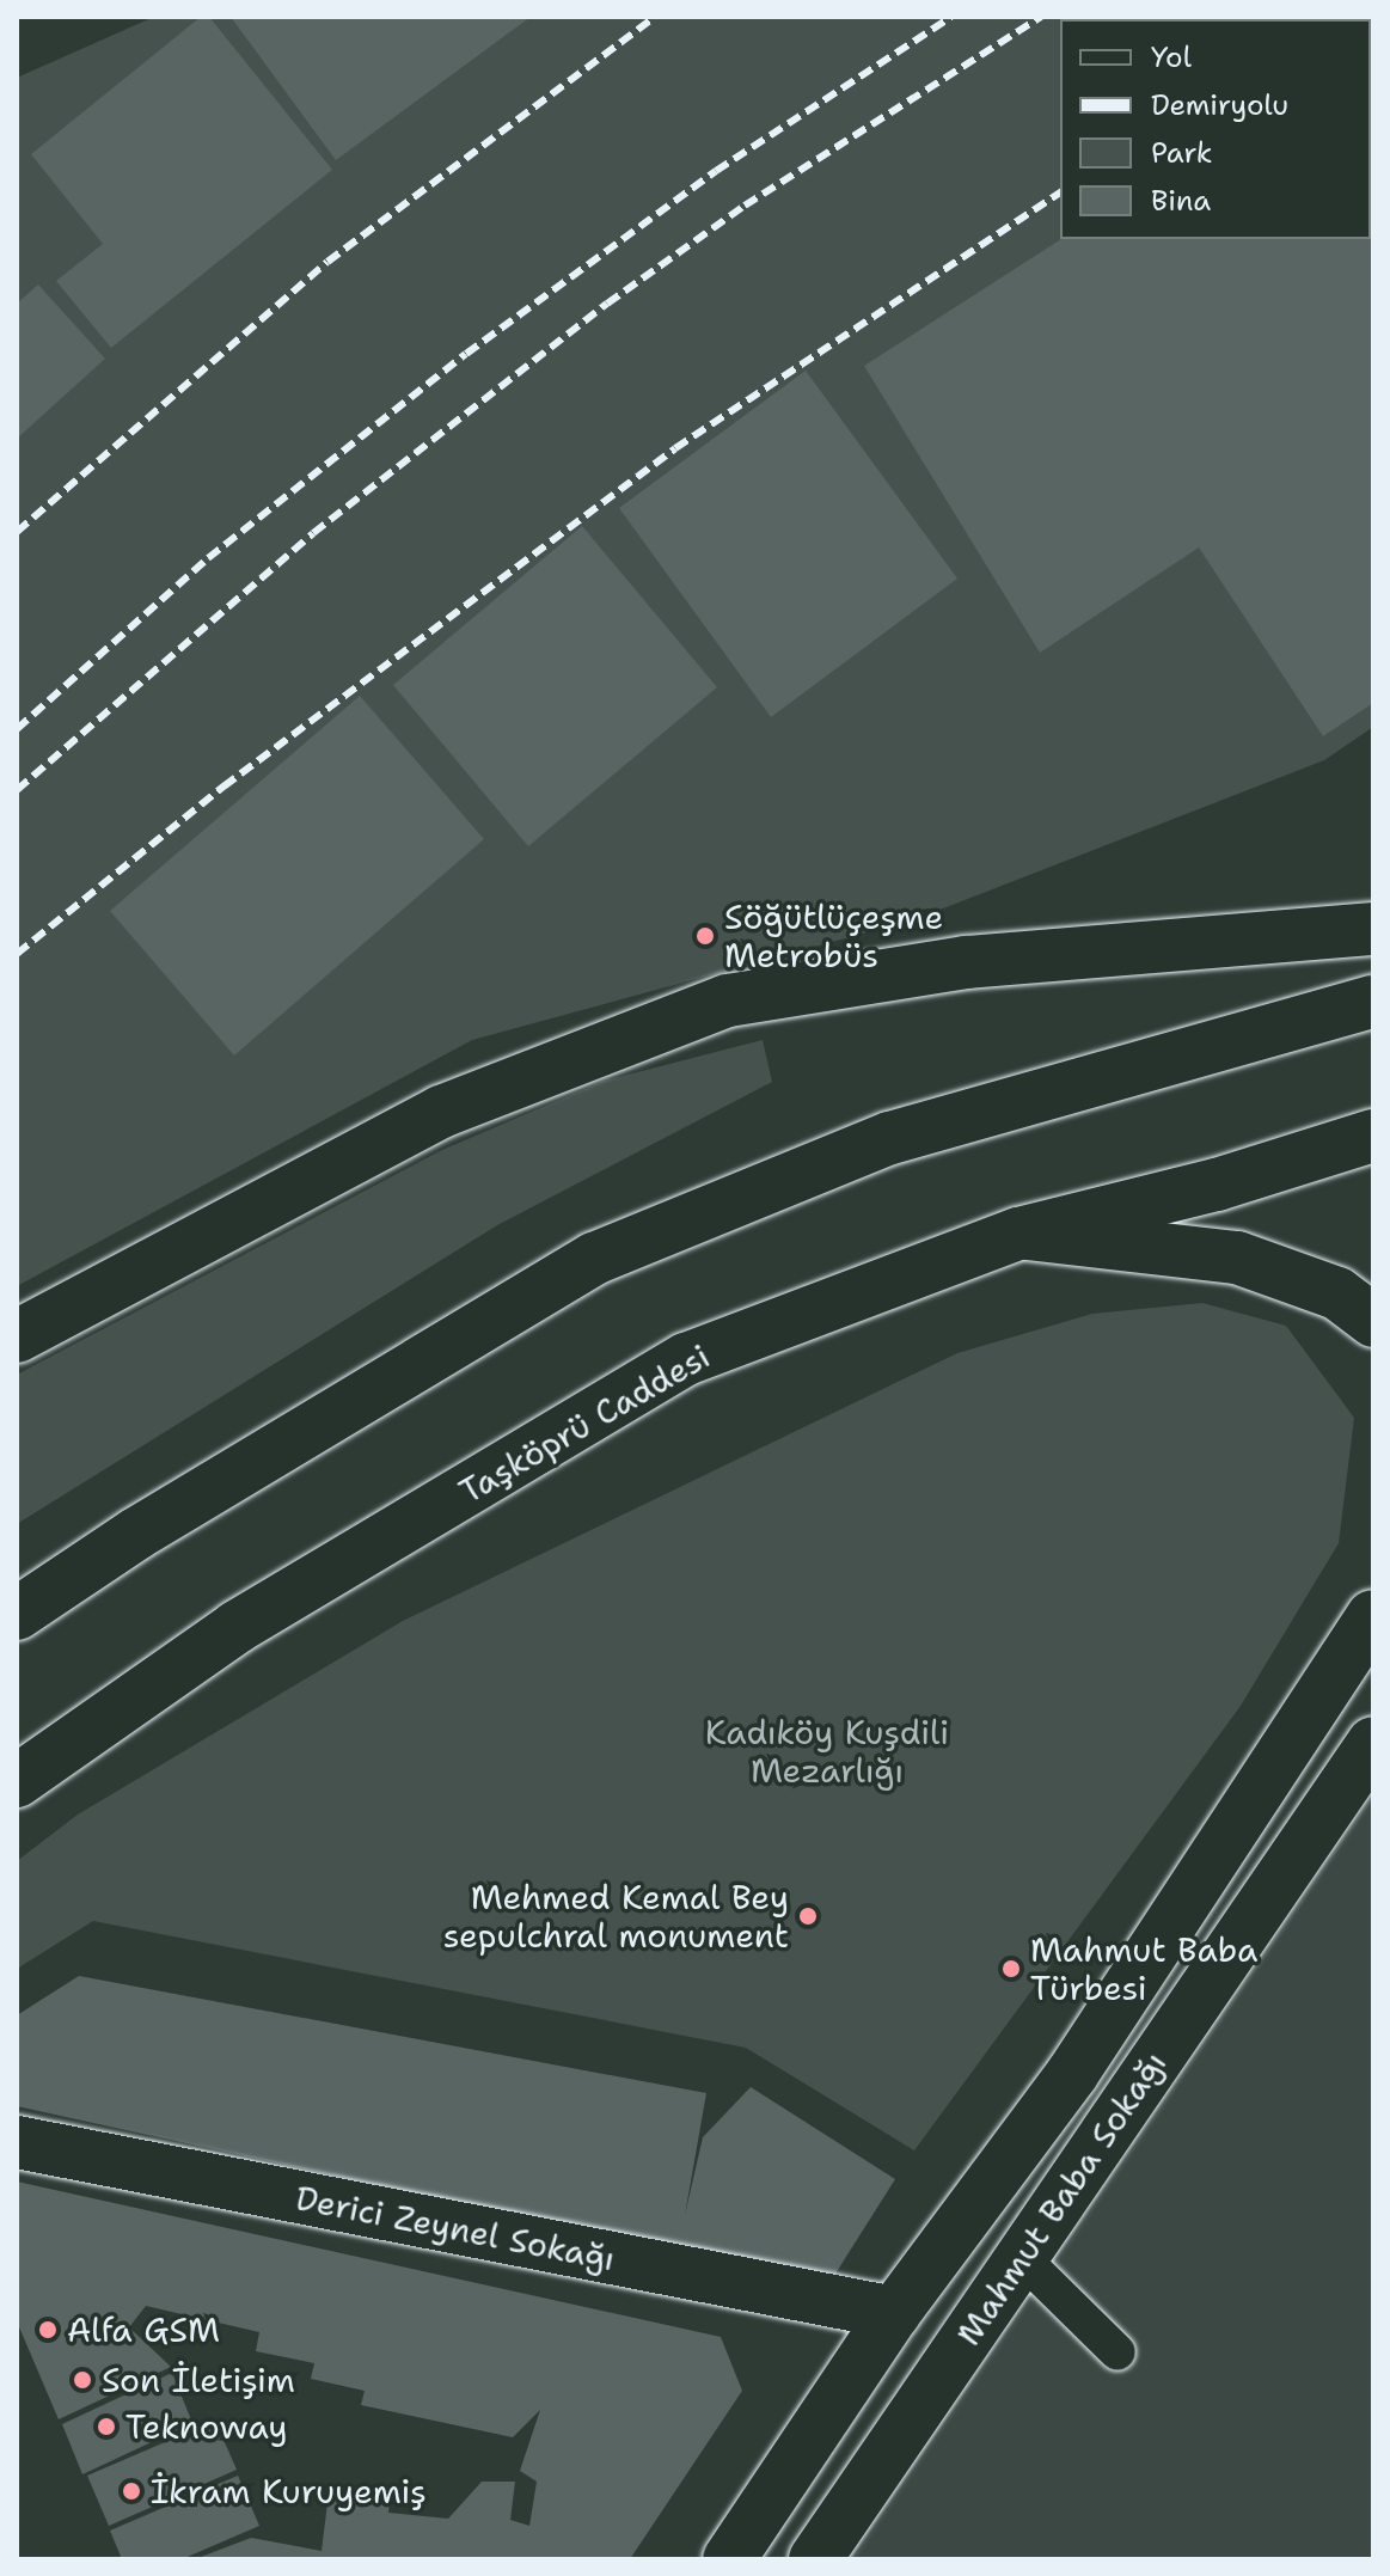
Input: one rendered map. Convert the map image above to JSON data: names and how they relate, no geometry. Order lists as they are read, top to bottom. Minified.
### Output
{"streets":{"main road":["Taşköprü Caddesi","Mahmut Baba Sokağı","Derici Zeynel Sokağı"]},"crossings":[["Mahmut Baba Sokağı","Derici Zeynel Sokağı"]],"parks":["Kadıköy Kuşdili Mezarlığı"],"places":["Söğütlüçeşme Metrobüs","Mehmed Kemal Bey sepulchral monument","Mahmut Baba Türbesi","Alfa GSM","Son İletişim","Teknoway","İkram Kuruyemiş"],"legend":["Yol","Demiryolu","Park","Bina"]}
